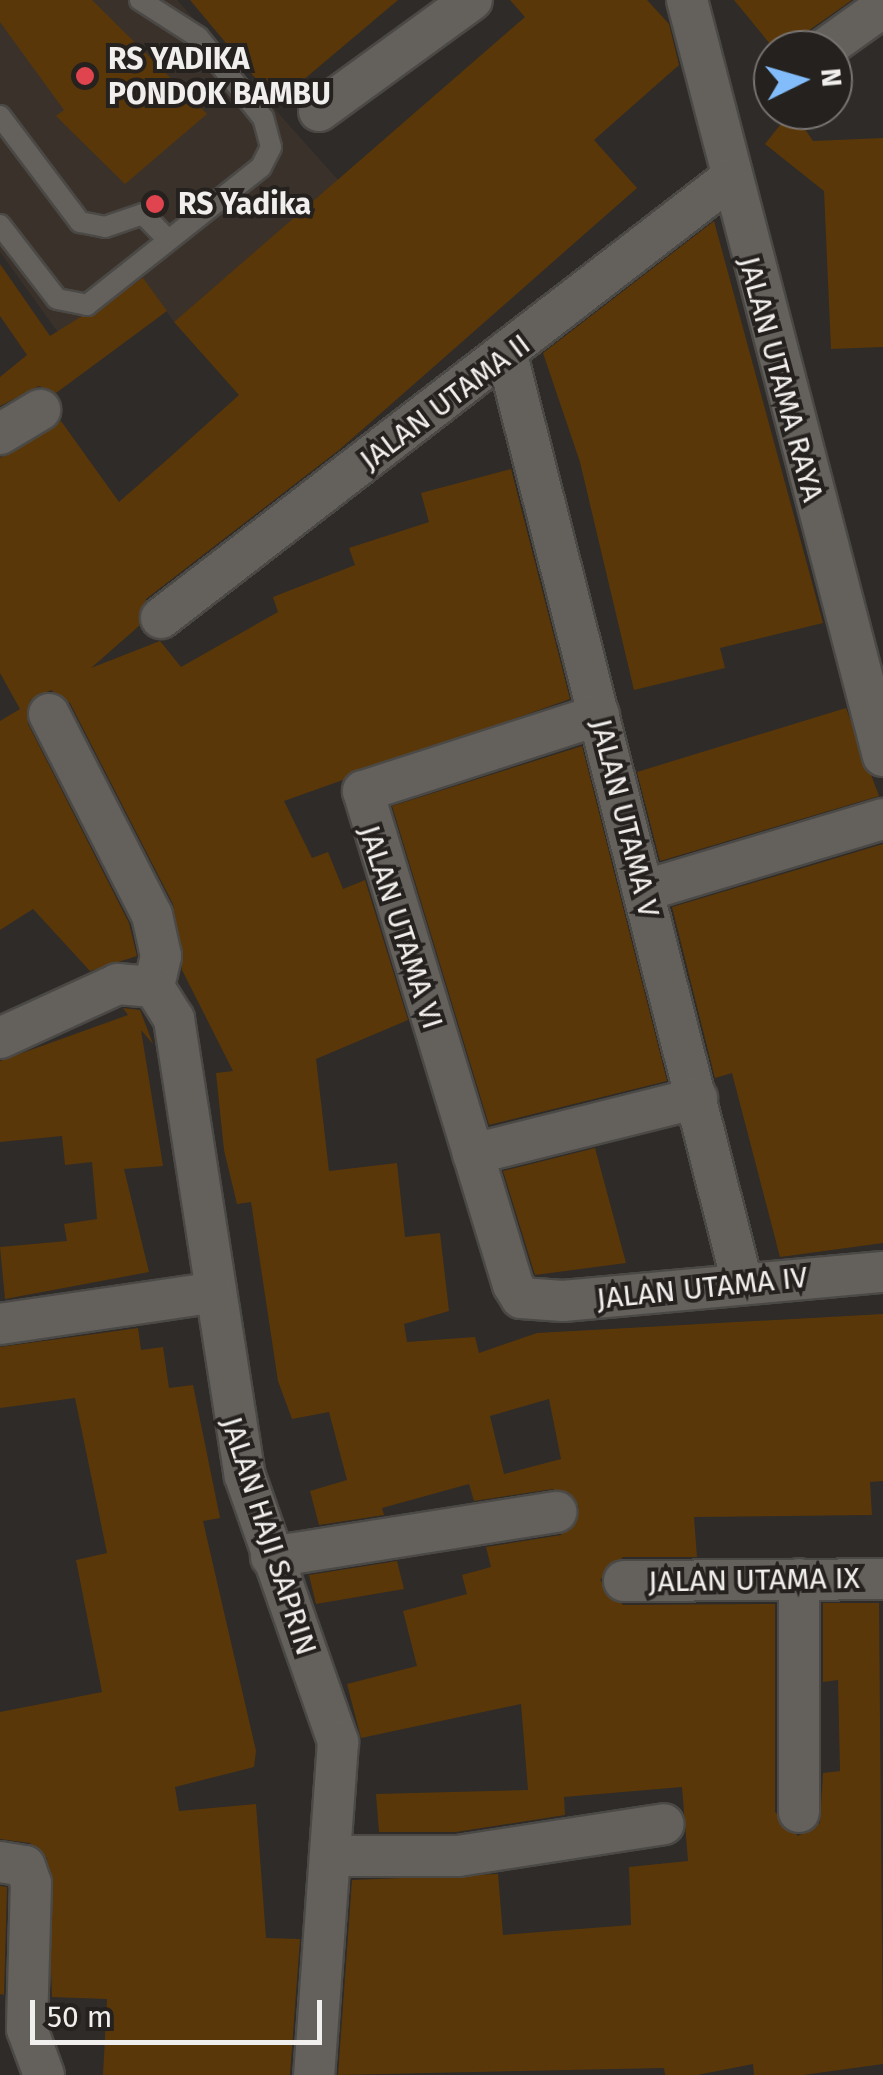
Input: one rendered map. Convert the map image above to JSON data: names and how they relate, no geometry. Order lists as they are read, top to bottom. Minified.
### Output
{"streets":{"street":["JALAN UTAMA RAYA","JALAN UTAMA II","JALAN UTAMA V","JALAN UTAMA VI","JALAN UTAMA IV","JALAN HAJI SAPRIN","JALAN UTAMA IX"]},"crossings":[["JALAN UTAMA RAYA","JALAN UTAMA II"],["JALAN UTAMA II","JALAN UTAMA V"],["JALAN UTAMA V","JALAN UTAMA VI"],["JALAN UTAMA V","JALAN UTAMA IV"],["JALAN UTAMA VI","JALAN UTAMA IV"]],"places":["RS YADIKA PONDOK BAMBU","RS Yadika"],"scale_bar":"50 m","north":"right"}
